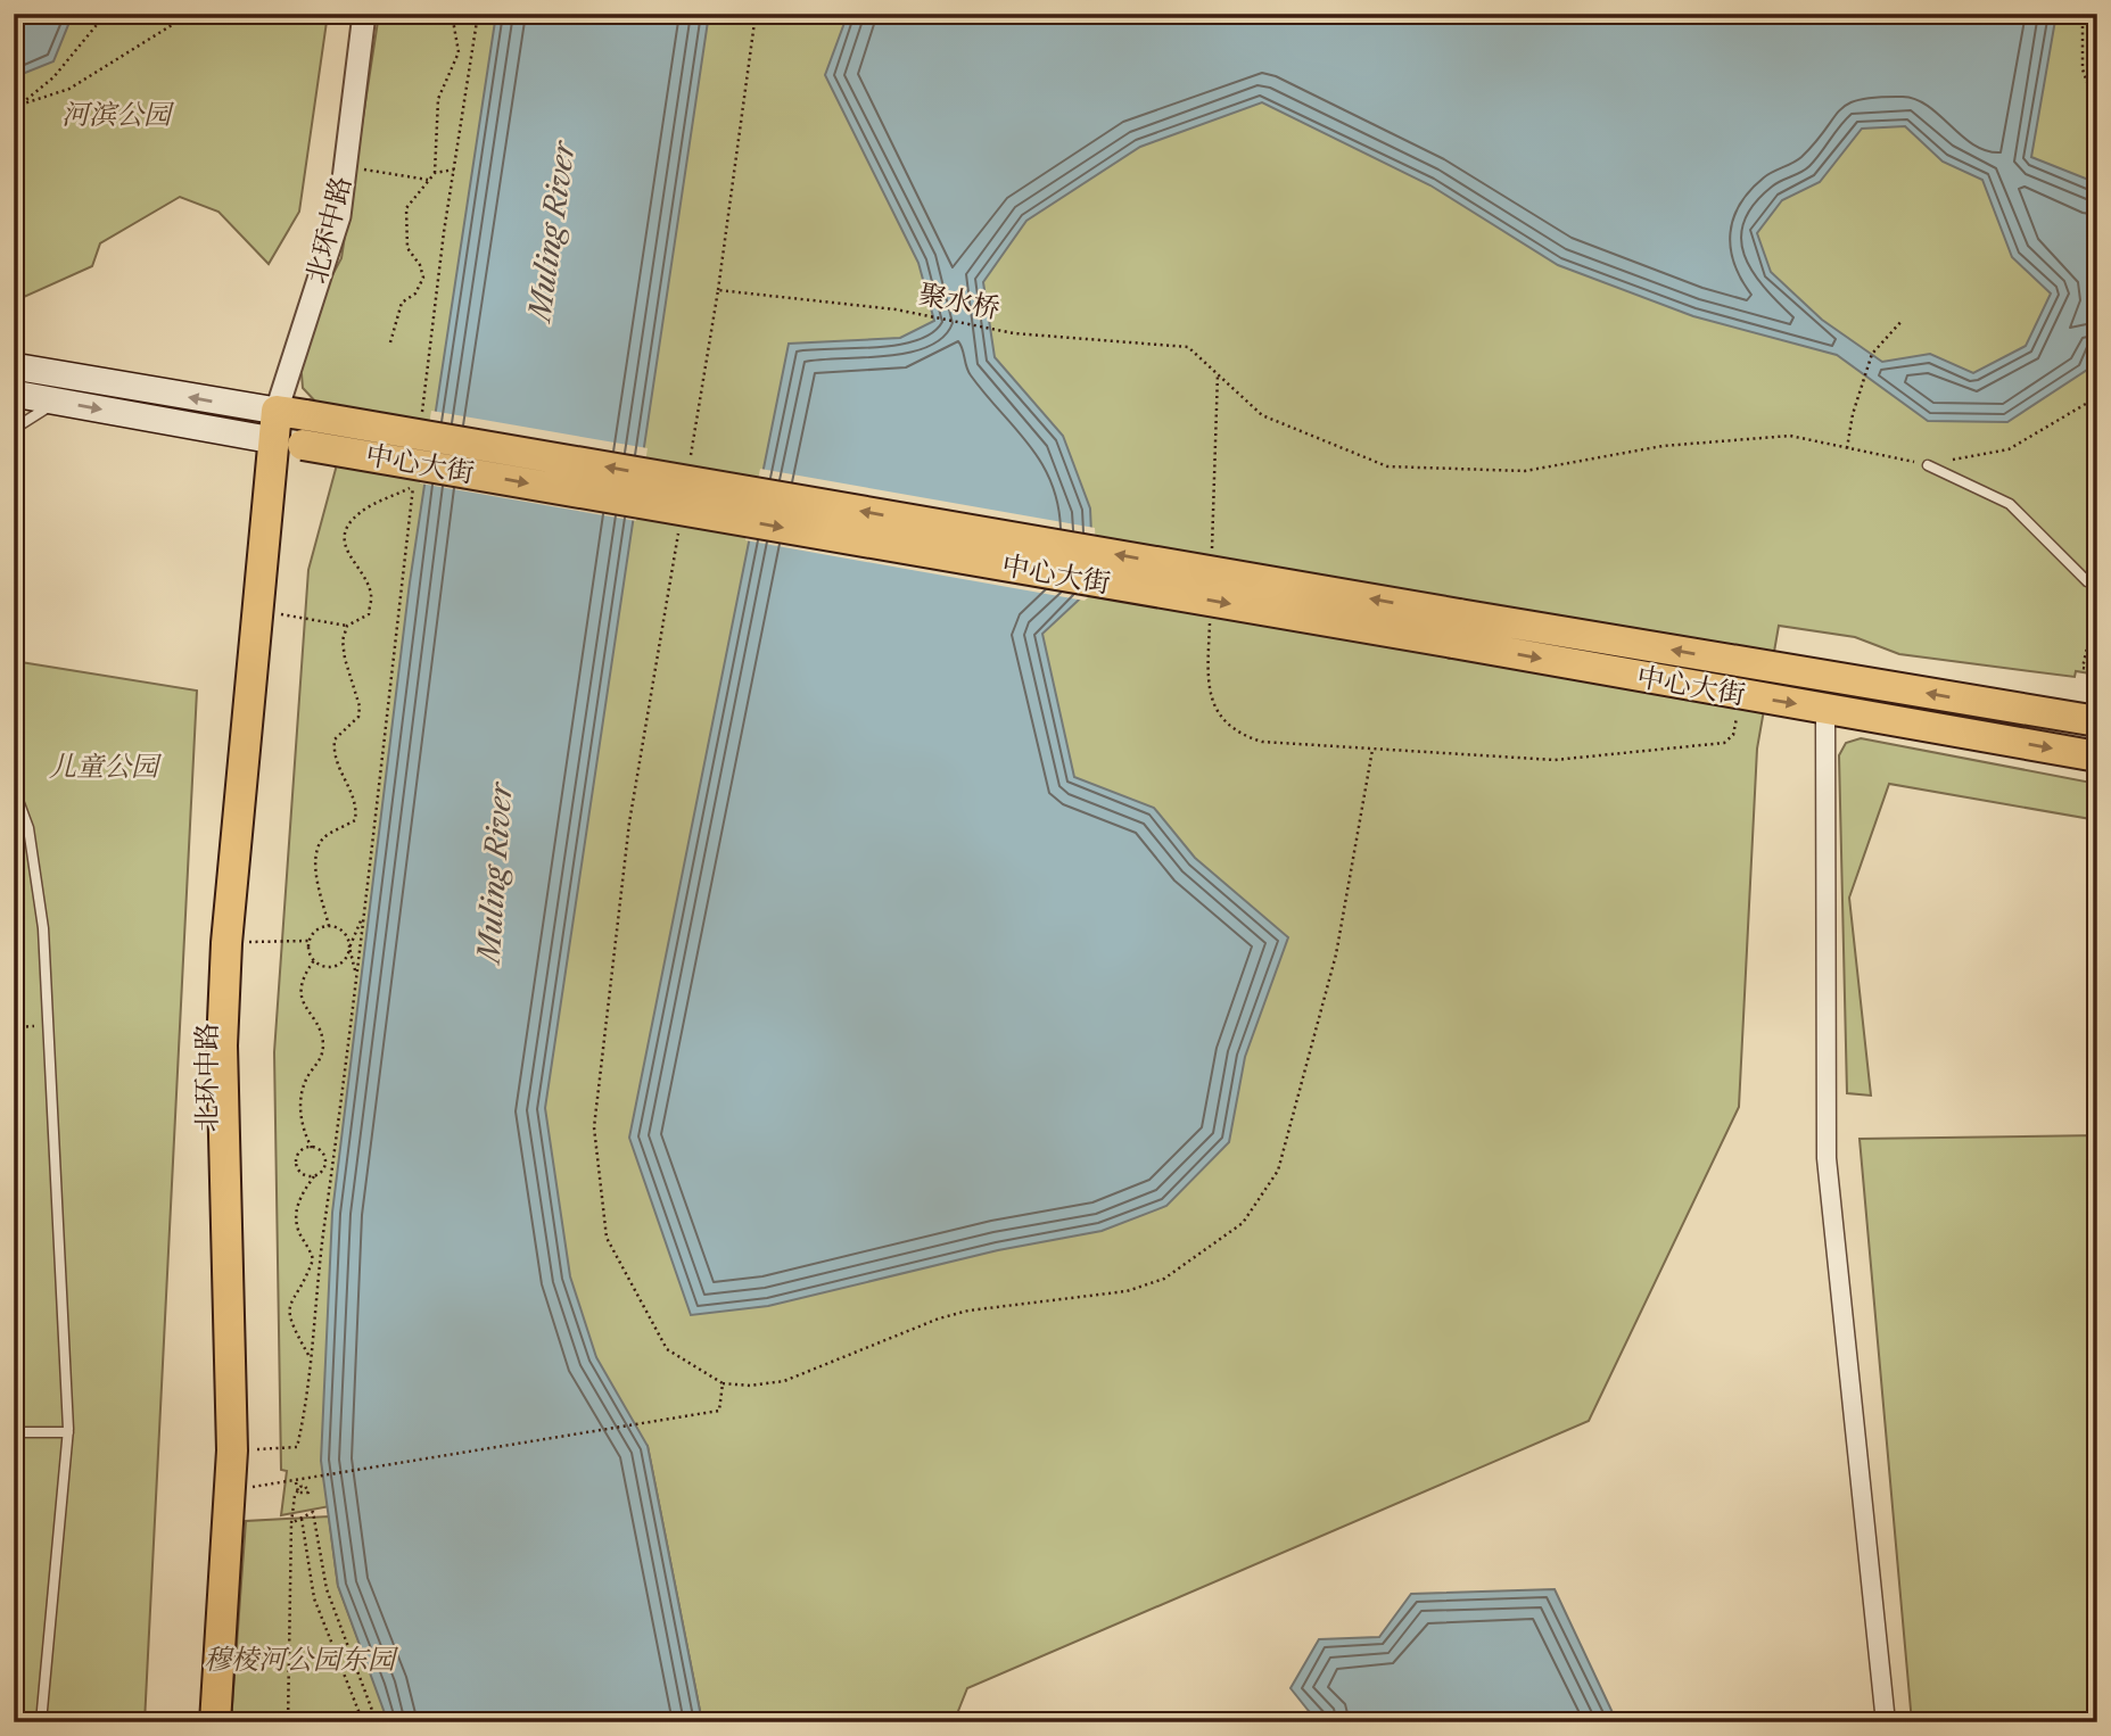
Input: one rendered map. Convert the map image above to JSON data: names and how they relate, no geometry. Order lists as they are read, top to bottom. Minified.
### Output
{"streets":{"highway":["北环中路","中心大街"],"path":["聚水桥"]},"crossings":[["北环中路","中心大街"]],"water":["Muling River"],"parks":["河滨公园","儿童公园","穆棱河公园东园"]}
